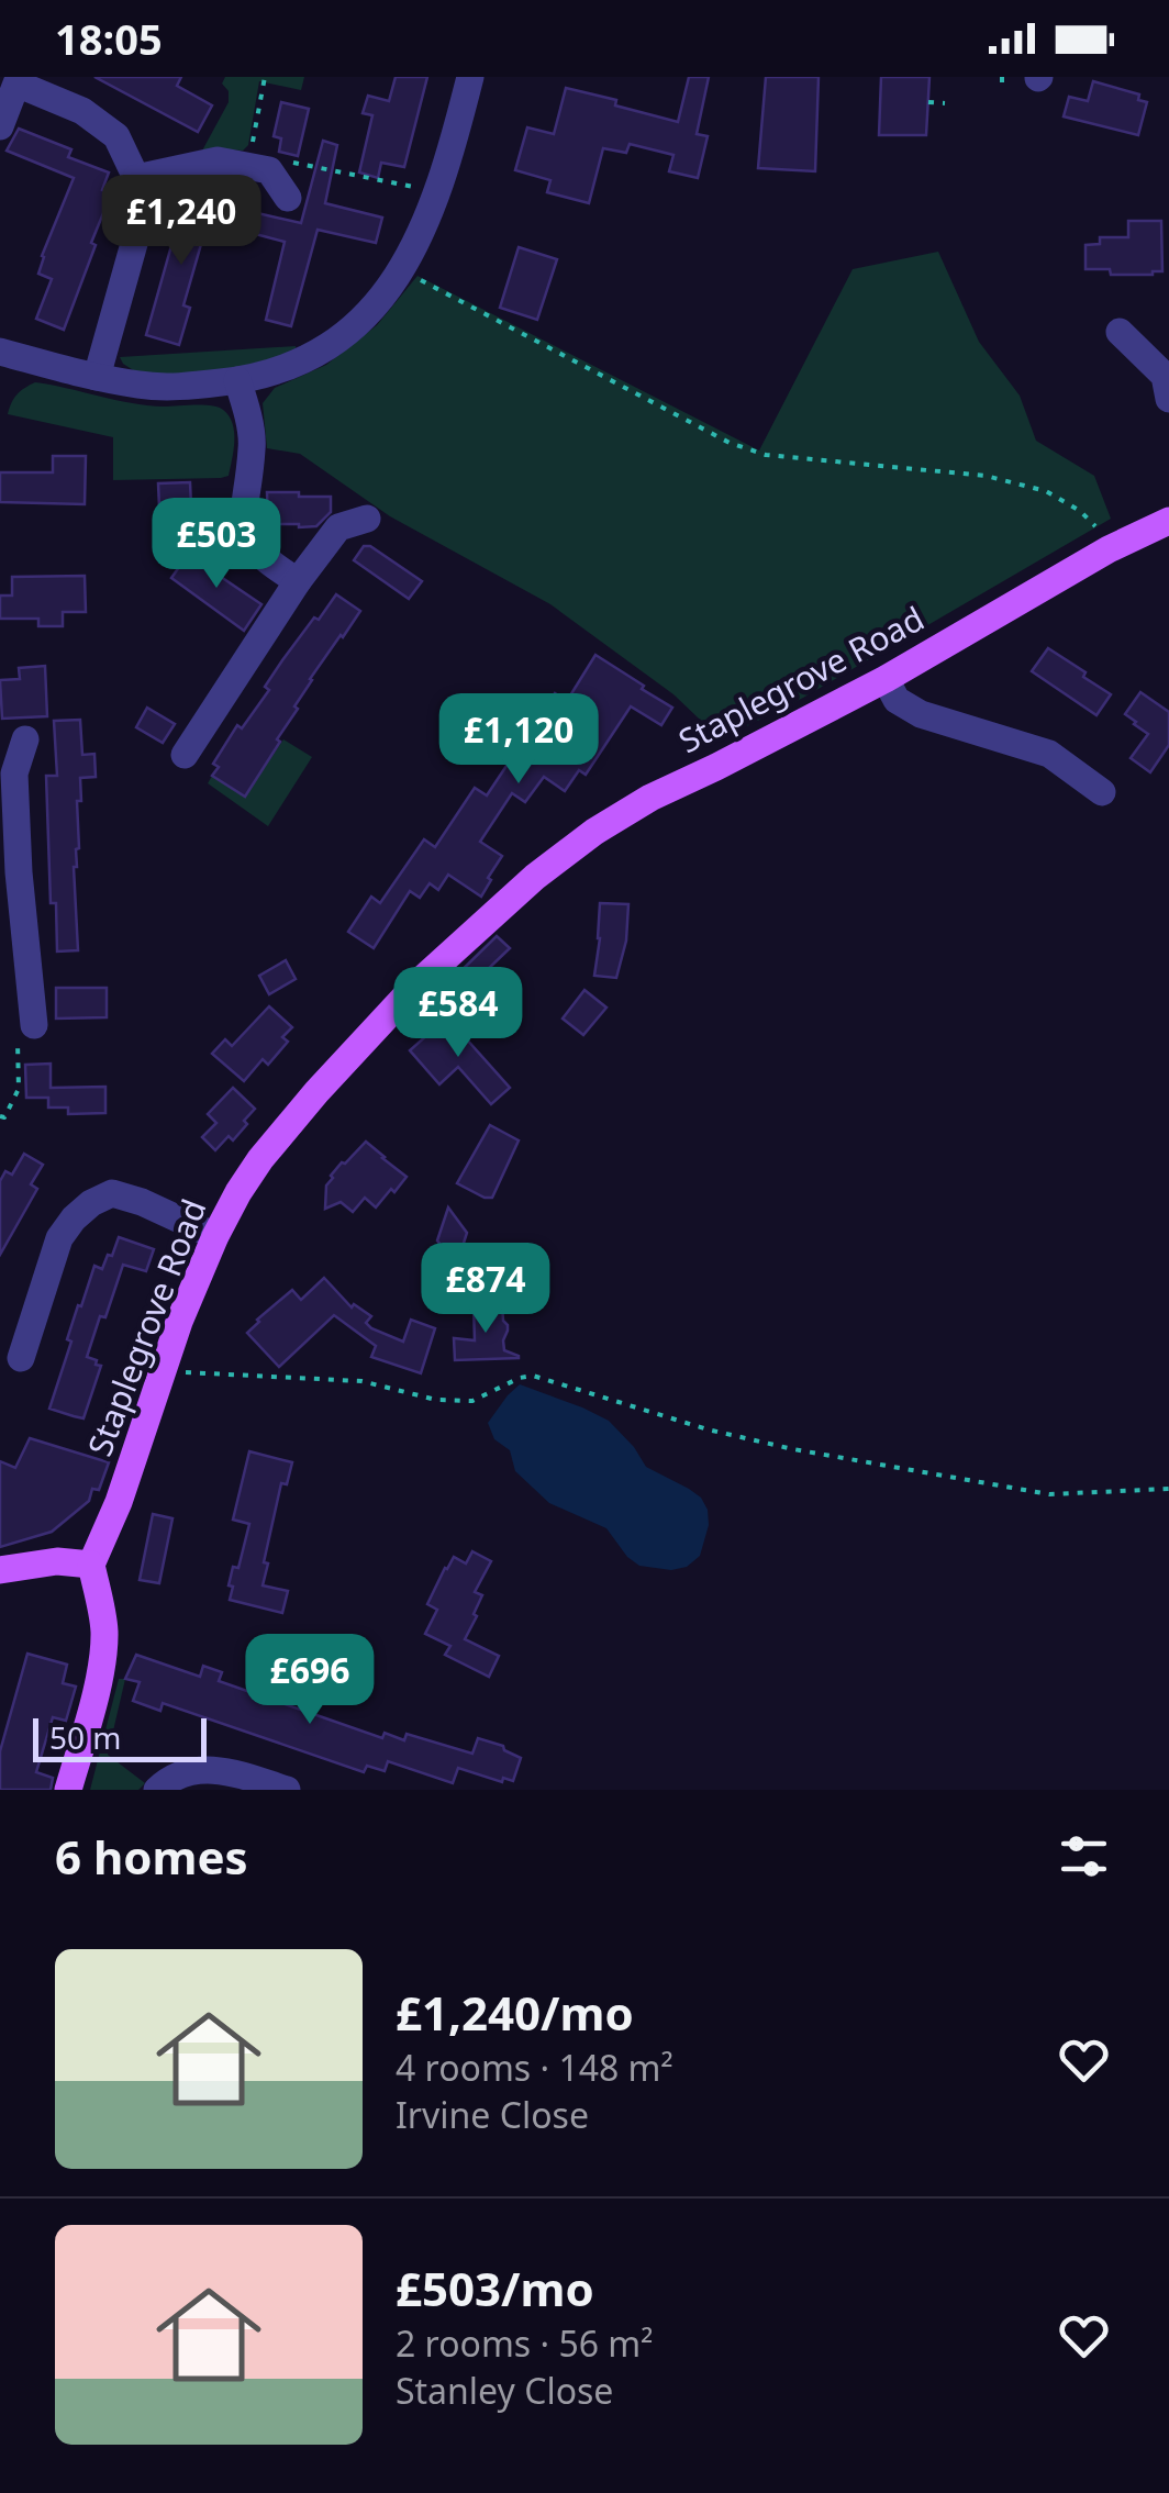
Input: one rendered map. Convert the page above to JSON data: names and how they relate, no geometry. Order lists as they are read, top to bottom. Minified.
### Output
{"streets":{"main road":["Staplegrove Road"]},"scale_bar":"50 m","page":{"status":"18:05","price":["£1,240","£503","£1,120","£584","£874","£696"],"scale":"50 m","heading":"6 homes","list":[{"name":"£1,240/mo","note":"4 rooms · 148 m² · Irvine Close"},{"name":"£503/mo","note":"2 rooms · 56 m² · Stanley Close"}]}}
